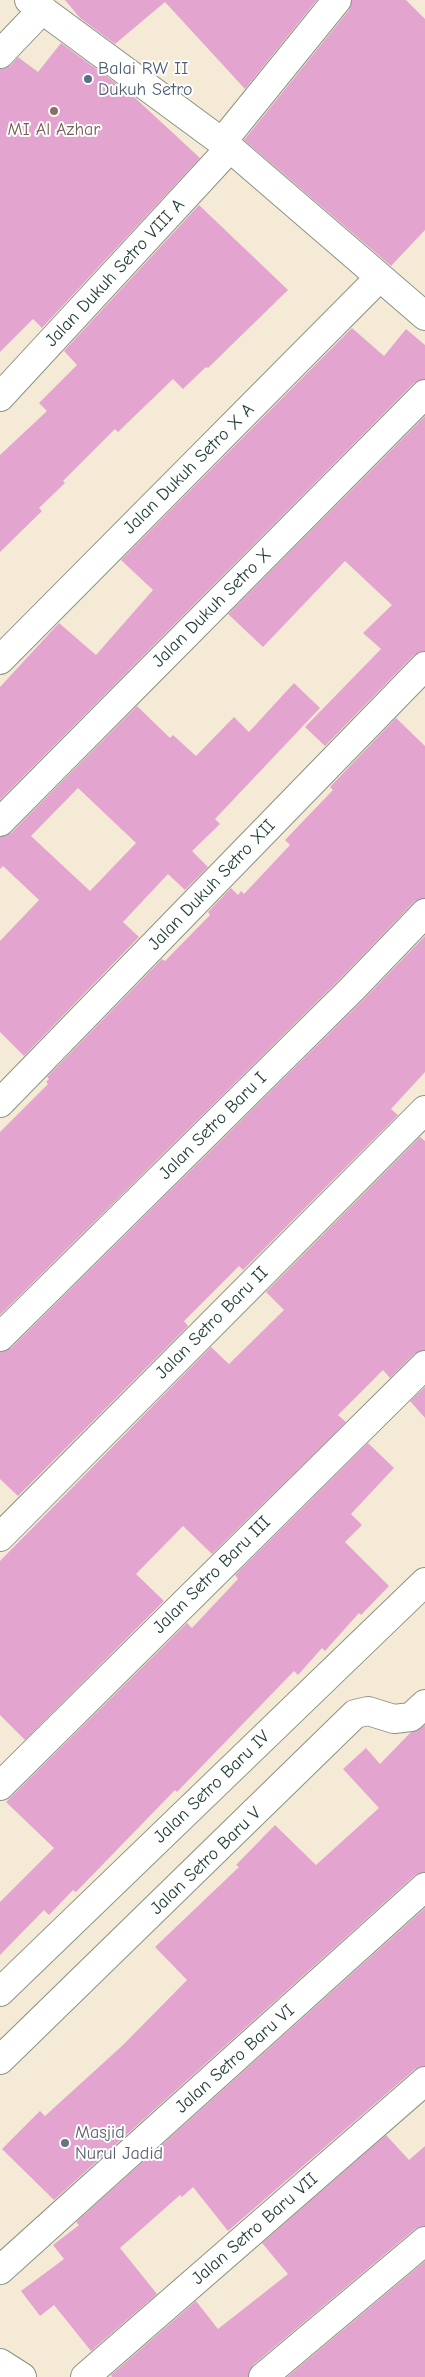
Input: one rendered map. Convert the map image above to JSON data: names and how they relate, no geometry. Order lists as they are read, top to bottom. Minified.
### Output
{"streets":{"street":["Jalan Dukuh Setro VIII A","Jalan Dukuh Setro X A","Jalan Dukuh Setro X","Jalan Dukuh Setro XII","Jalan Setro Baru I","Jalan Setro Baru II","Jalan Setro Baru III","Jalan Setro Baru IV","Jalan Setro Baru V","Jalan Setro Baru VI","Jalan Setro Baru VII"]},"places":["Balai RW II Dukuh Setro","MI Al Azhar","Masjid Nurul Jadid"]}
